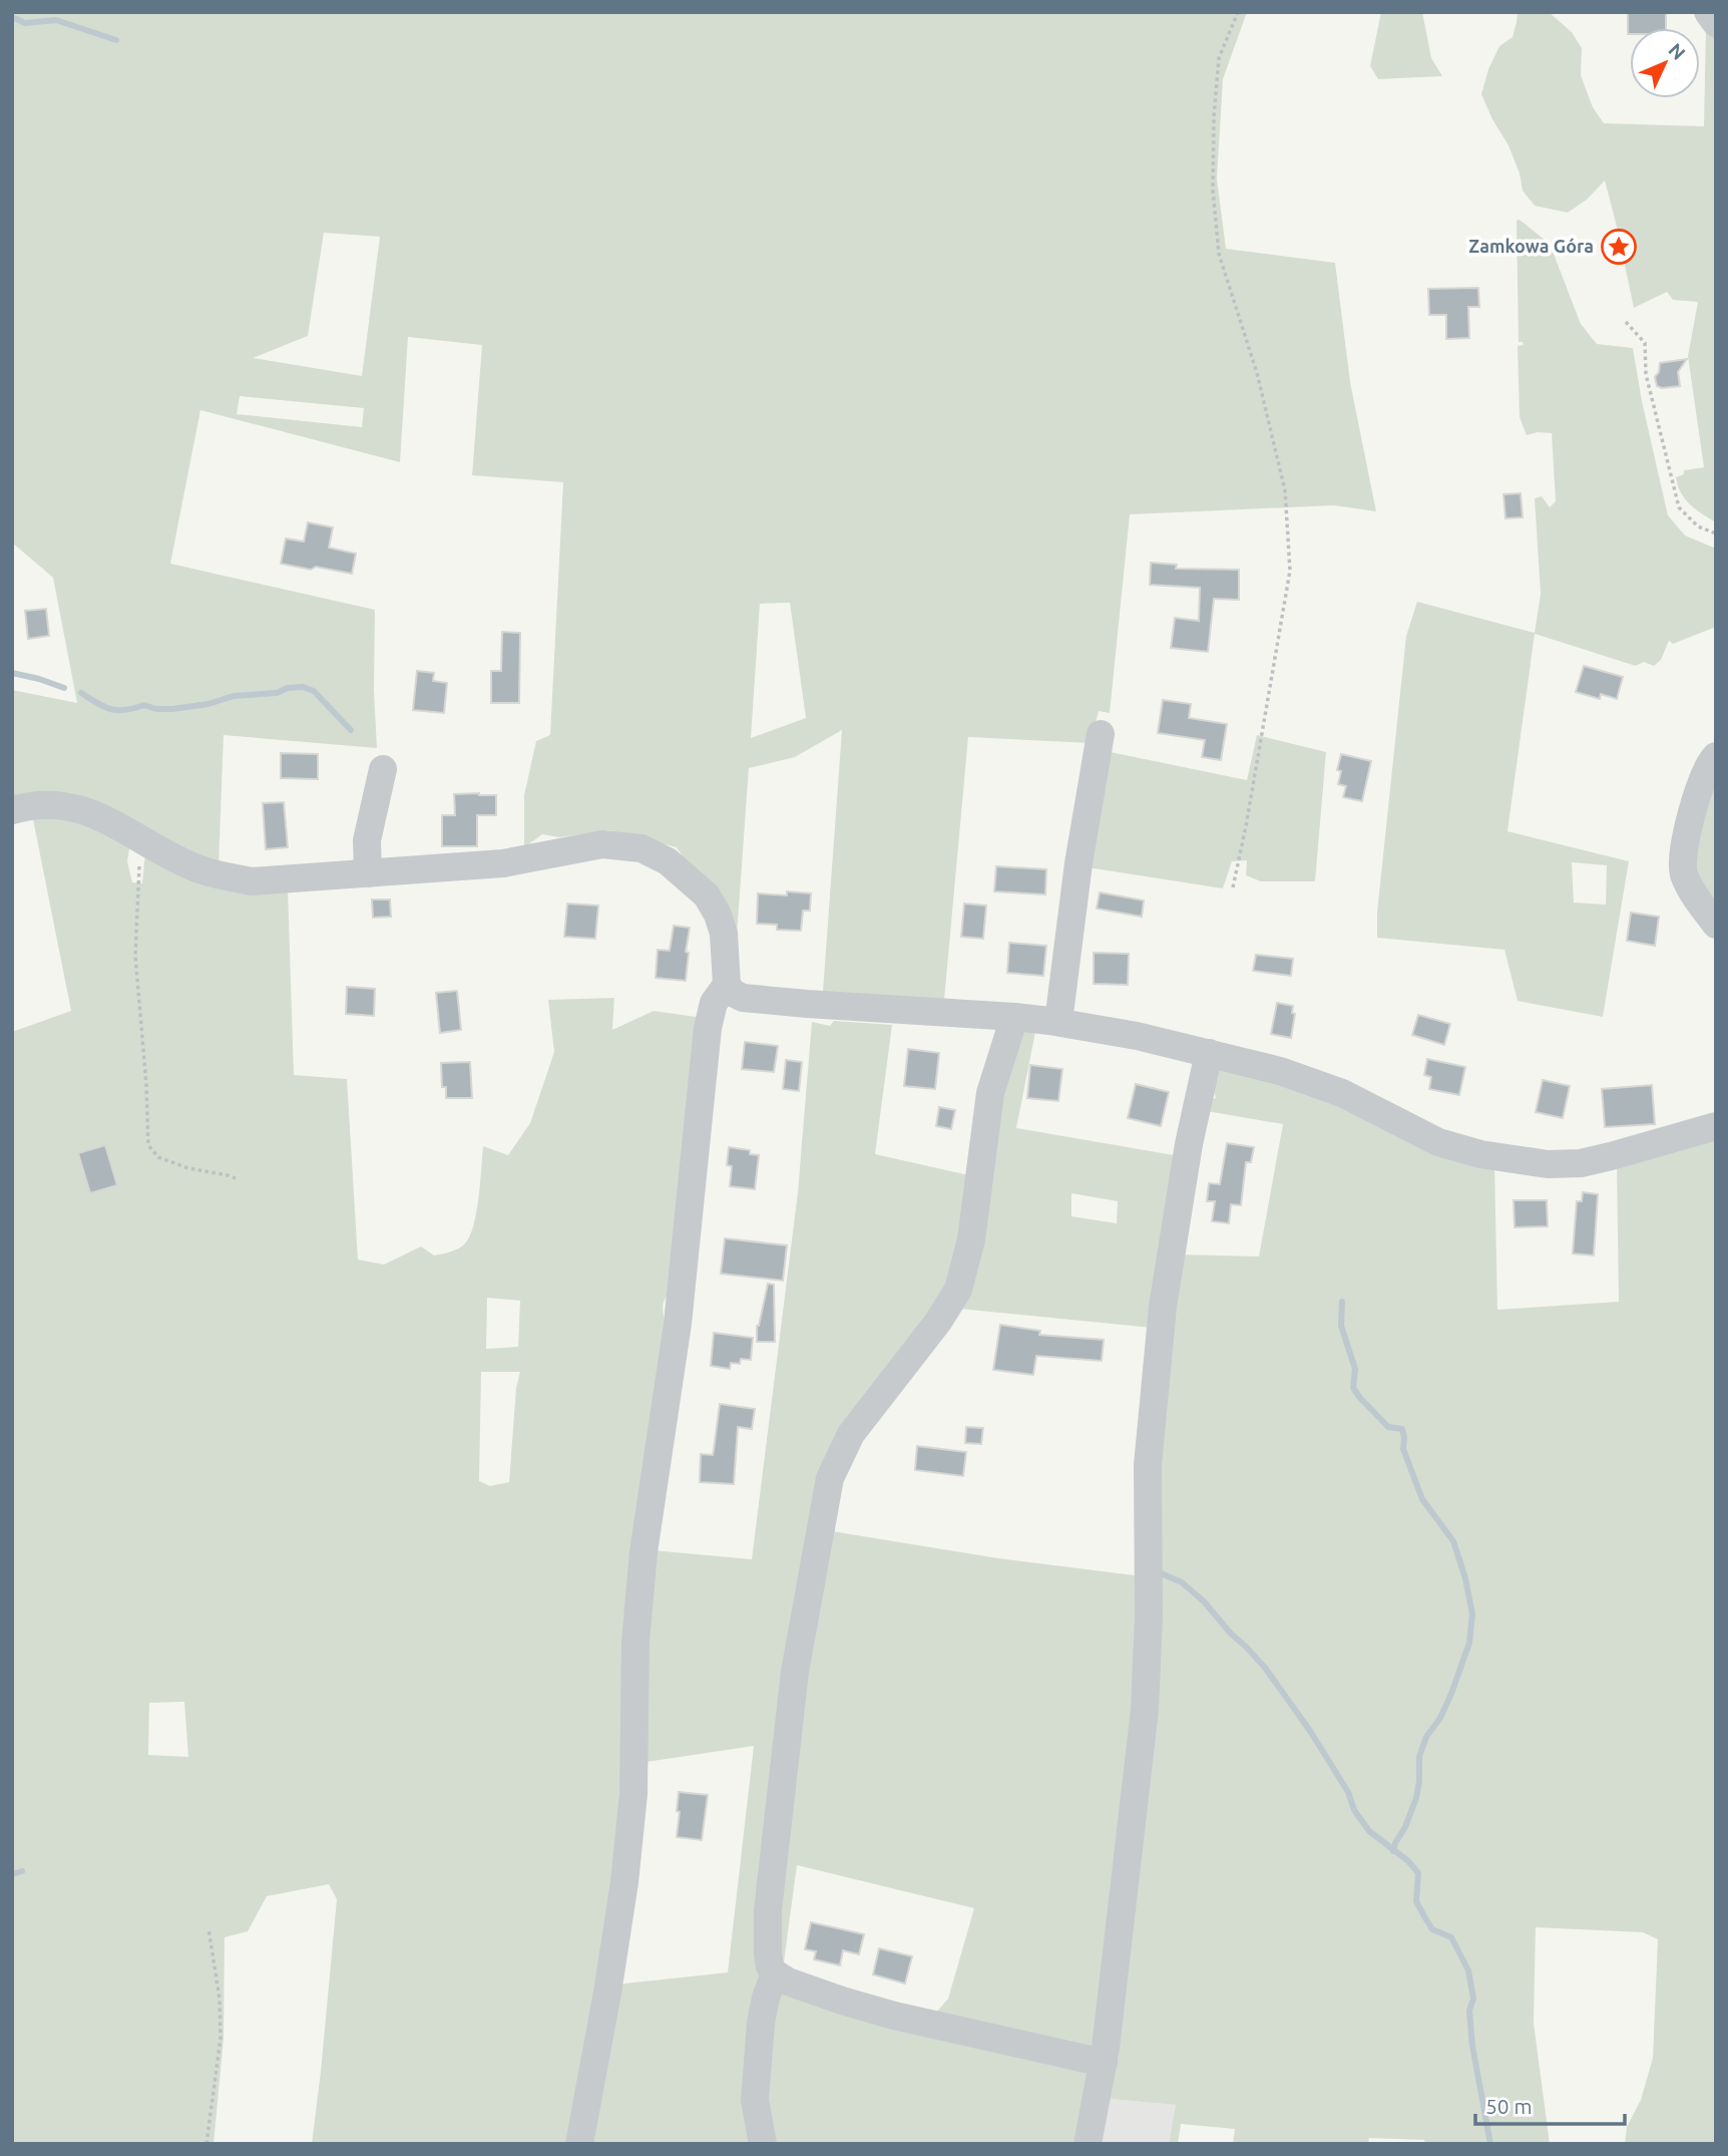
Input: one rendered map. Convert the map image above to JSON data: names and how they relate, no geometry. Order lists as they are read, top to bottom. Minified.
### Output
{"places":{"place":["Zamkowa Góra"]},"scale_bar":"50 m","north":"top right"}
